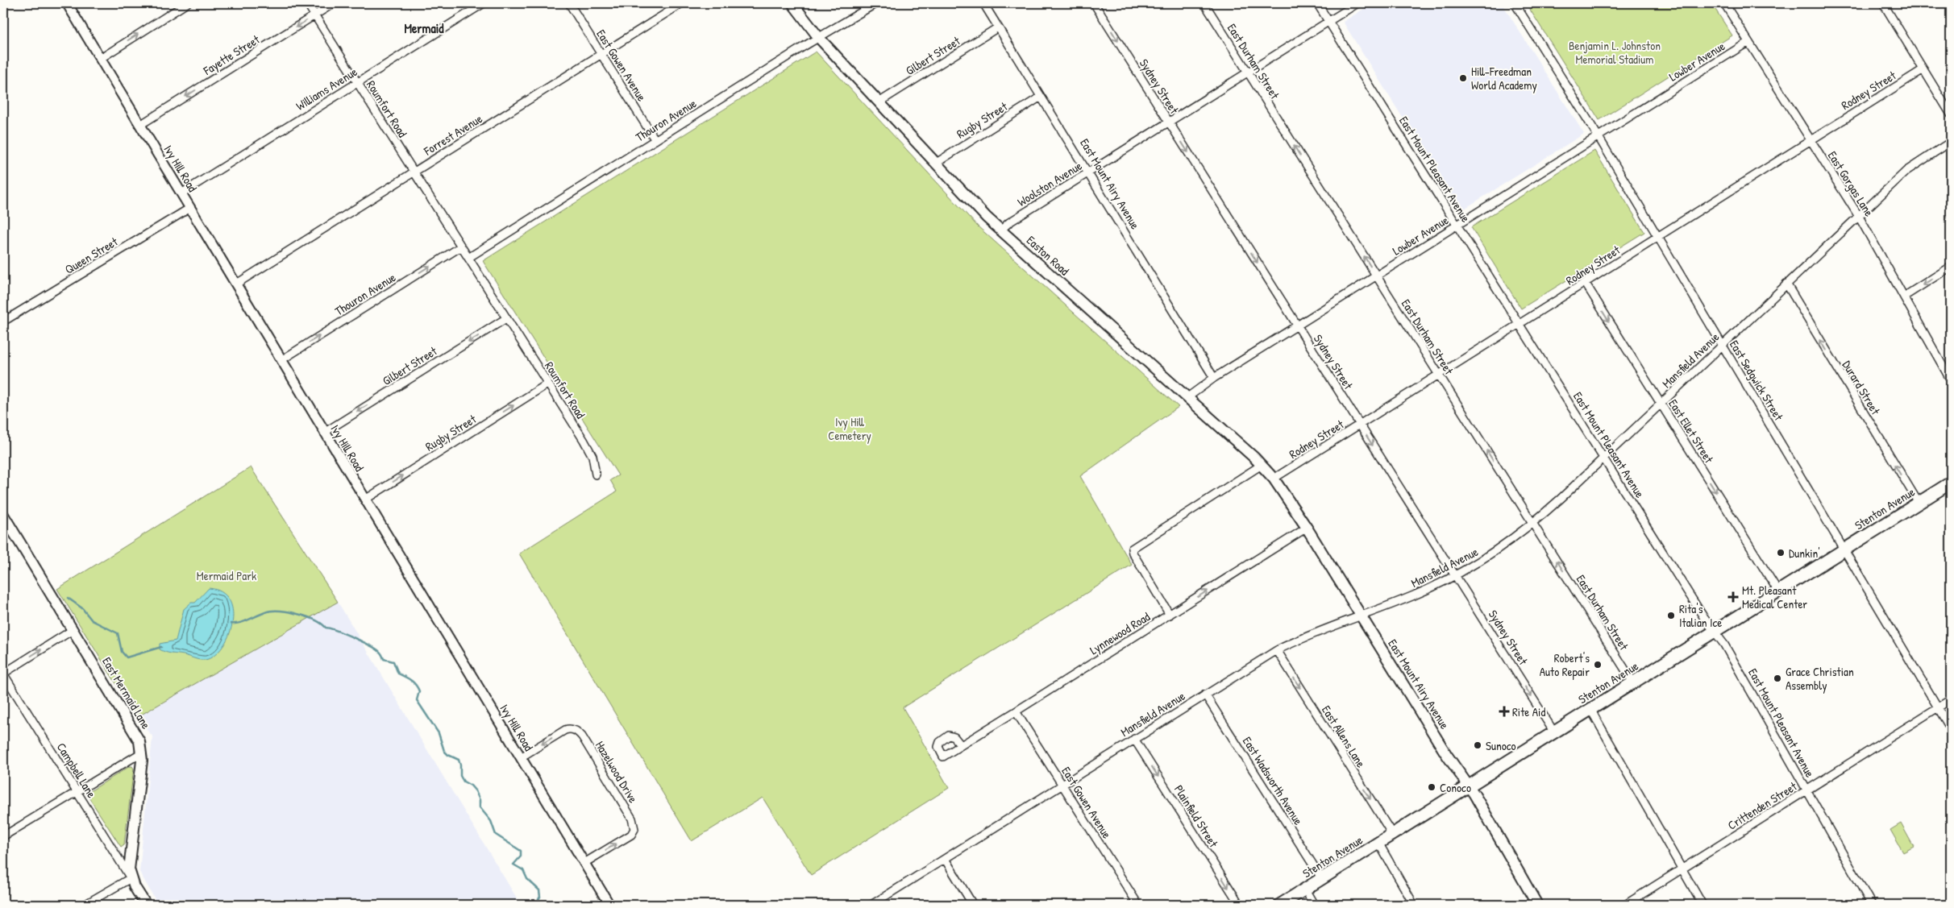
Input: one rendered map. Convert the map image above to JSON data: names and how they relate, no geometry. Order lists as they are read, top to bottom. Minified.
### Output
{"streets":{"main road":["East Mount Airy Avenue","Easton Road","Stenton Avenue","East Mermaid Lane"],"street":["Fayette Street","Gilbert Street","East Durham Street","Lowber Avenue","East Gowen Avenue","Sydney Street","Williams Avenue","Rodney Street","Roumfort Road","Thouron Avenue","Rugby Street","Forrest Avenue","Ivy Hill Road","East Mount Pleasant Avenue","Woolston Avenue","East Gorgas Lane","Queen Street","Mansfield Avenue","East Sedgwick Street","Durard Street","East Ellet Street","Lynnewood Road","East Allens Lane","Campbell Lane","Hazelwood Drive","East Wadsworth Avenue","Crittenden Street","Plainfield Street"]},"crossings":[["Fayette Street","Roumfort Road"],["Fayette Street","Ivy Hill Road"],["Gilbert Street","Roumfort Road"],["Gilbert Street","Ivy Hill Road"],["Gilbert Street","East Mount Airy Avenue"],["Gilbert Street","Easton Road"],["East Durham Street","Lowber Avenue"],["East Durham Street","Rodney Street"],["East Durham Street","Woolston Avenue"],["East Durham Street","Mansfield Avenue"],["East Durham Street","Stenton Avenue"],["Lowber Avenue","Sydney Street"],["Lowber Avenue","East Mount Pleasant Avenue"],["Lowber Avenue","East Mount Airy Avenue"],["Lowber Avenue","East Gorgas Lane"],["Lowber Avenue","Easton Road"],["Lowber Avenue","East Sedgwick Street"],["East Gowen Avenue","Thouron Avenue"],["East Gowen Avenue","Forrest Avenue"],["East Gowen Avenue","Mansfield Avenue"],["East Gowen Avenue","Lynnewood Road"],["Sydney Street","Rodney Street"],["Sydney Street","Woolston Avenue"],["Sydney Street","Mansfield Avenue"],["Sydney Street","Stenton Avenue"],["Williams Avenue","Roumfort Road"],["Williams Avenue","Ivy Hill Road"],["Rodney Street","East Mount Pleasant Avenue"],["Rodney Street","East Mount Airy Avenue"],["Rodney Street","East Gorgas Lane"],["Rodney Street","Easton Road"],["Rodney Street","East Sedgwick Street"],["Rodney Street","East Ellet Street"],["Roumfort Road","Thouron Avenue"],["Roumfort Road","Rugby Street"],["Roumfort Road","Forrest Avenue"],["Thouron Avenue","Ivy Hill Road"],["Thouron Avenue","Easton Road"],["Rugby Street","Ivy Hill Road"],["Rugby Street","East Mount Airy Avenue"],["Rugby Street","Easton Road"],["Forrest Avenue","Ivy Hill Road"],["Ivy Hill Road","Queen Street"],["Ivy Hill Road","Hazelwood Drive"],["East Mount Pleasant Avenue","Woolston Avenue"],["East Mount Pleasant Avenue","Mansfield Avenue"],["East Mount Pleasant Avenue","Stenton Avenue"],["East Mount Pleasant Avenue","Crittenden Street"],["Woolston Avenue","East Mount Airy Avenue"],["Woolston Avenue","Easton Road"],["East Mount Airy Avenue","Easton Road"],["East Mount Airy Avenue","Mansfield Avenue"],["East Mount Airy Avenue","Stenton Avenue"],["East Mount Airy Avenue","Lynnewood Road"],["East Gorgas Lane","Mansfield Avenue"],["Mansfield Avenue","East Sedgwick Street"],["Mansfield Avenue","Durard Street"],["Mansfield Avenue","East Ellet Street"],["Mansfield Avenue","East Allens Lane"],["Mansfield Avenue","East Wadsworth Avenue"],["Mansfield Avenue","Plainfield Street"],["East Sedgwick Street","Stenton Avenue"],["East Sedgwick Street","Crittenden Street"],["Durard Street","Stenton Avenue"],["East Ellet Street","Stenton Avenue"],["Stenton Avenue","East Allens Lane"],["Stenton Avenue","East Wadsworth Avenue"],["East Mermaid Lane","Campbell Lane"]],"one_way":["Fayette Street","Gilbert Street","East Durham Street","Sydney Street","Rugby Street","Durard Street","East Ellet Street","East Allens Lane","Plainfield Street"],"districts":["Mermaid"],"parks":["Benjamin L. Johnston Memorial Stadium","Ivy Hill Cemetery","Mermaid Park"],"places":{"other":["Hill-Freedman World Academy","Dunkin'","Rita's Italian Ice","Robert's Auto Repair","Grace Christian Assembly","Sunoco","Conoco"],"health":["Mt. Pleasant Medical Center","Rite Aid"]}}
